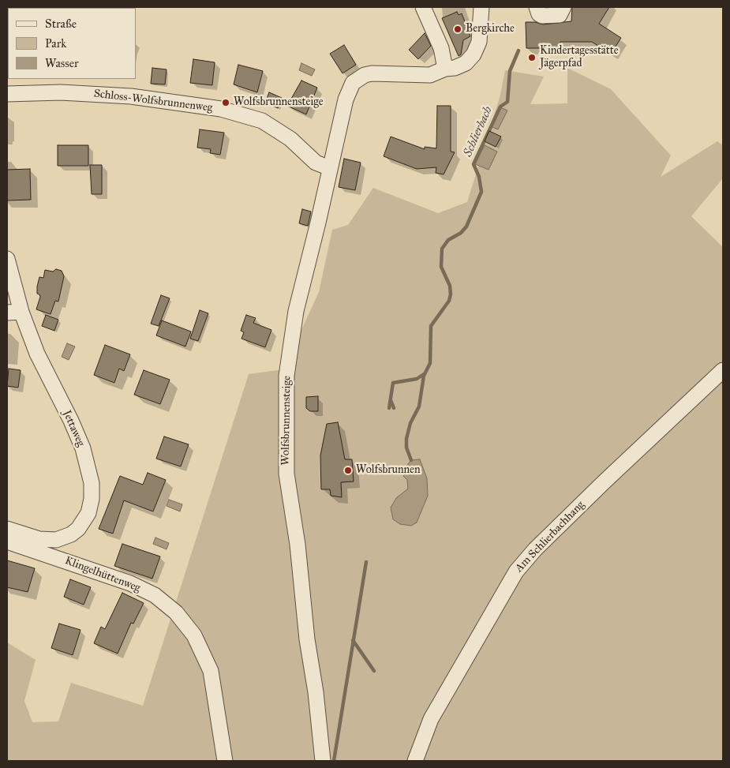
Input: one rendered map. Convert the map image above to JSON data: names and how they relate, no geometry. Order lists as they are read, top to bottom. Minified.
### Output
{"streets":{"street":["Schloss-Wolfsbrunnenweg","Wolfsbrunnensteige","Jettaweg","Am Schlierbachhang","Klingelhüttenweg"]},"crossings":[["Schloss-Wolfsbrunnenweg","Wolfsbrunnensteige"]],"water":["Schlierbach"],"places":["Bergkirche","Kindertagesstätte Jägerpfad","Wolfsbrunnensteige","Wolfsbrunnen"],"legend":["Straße","Park","Wasser"]}
